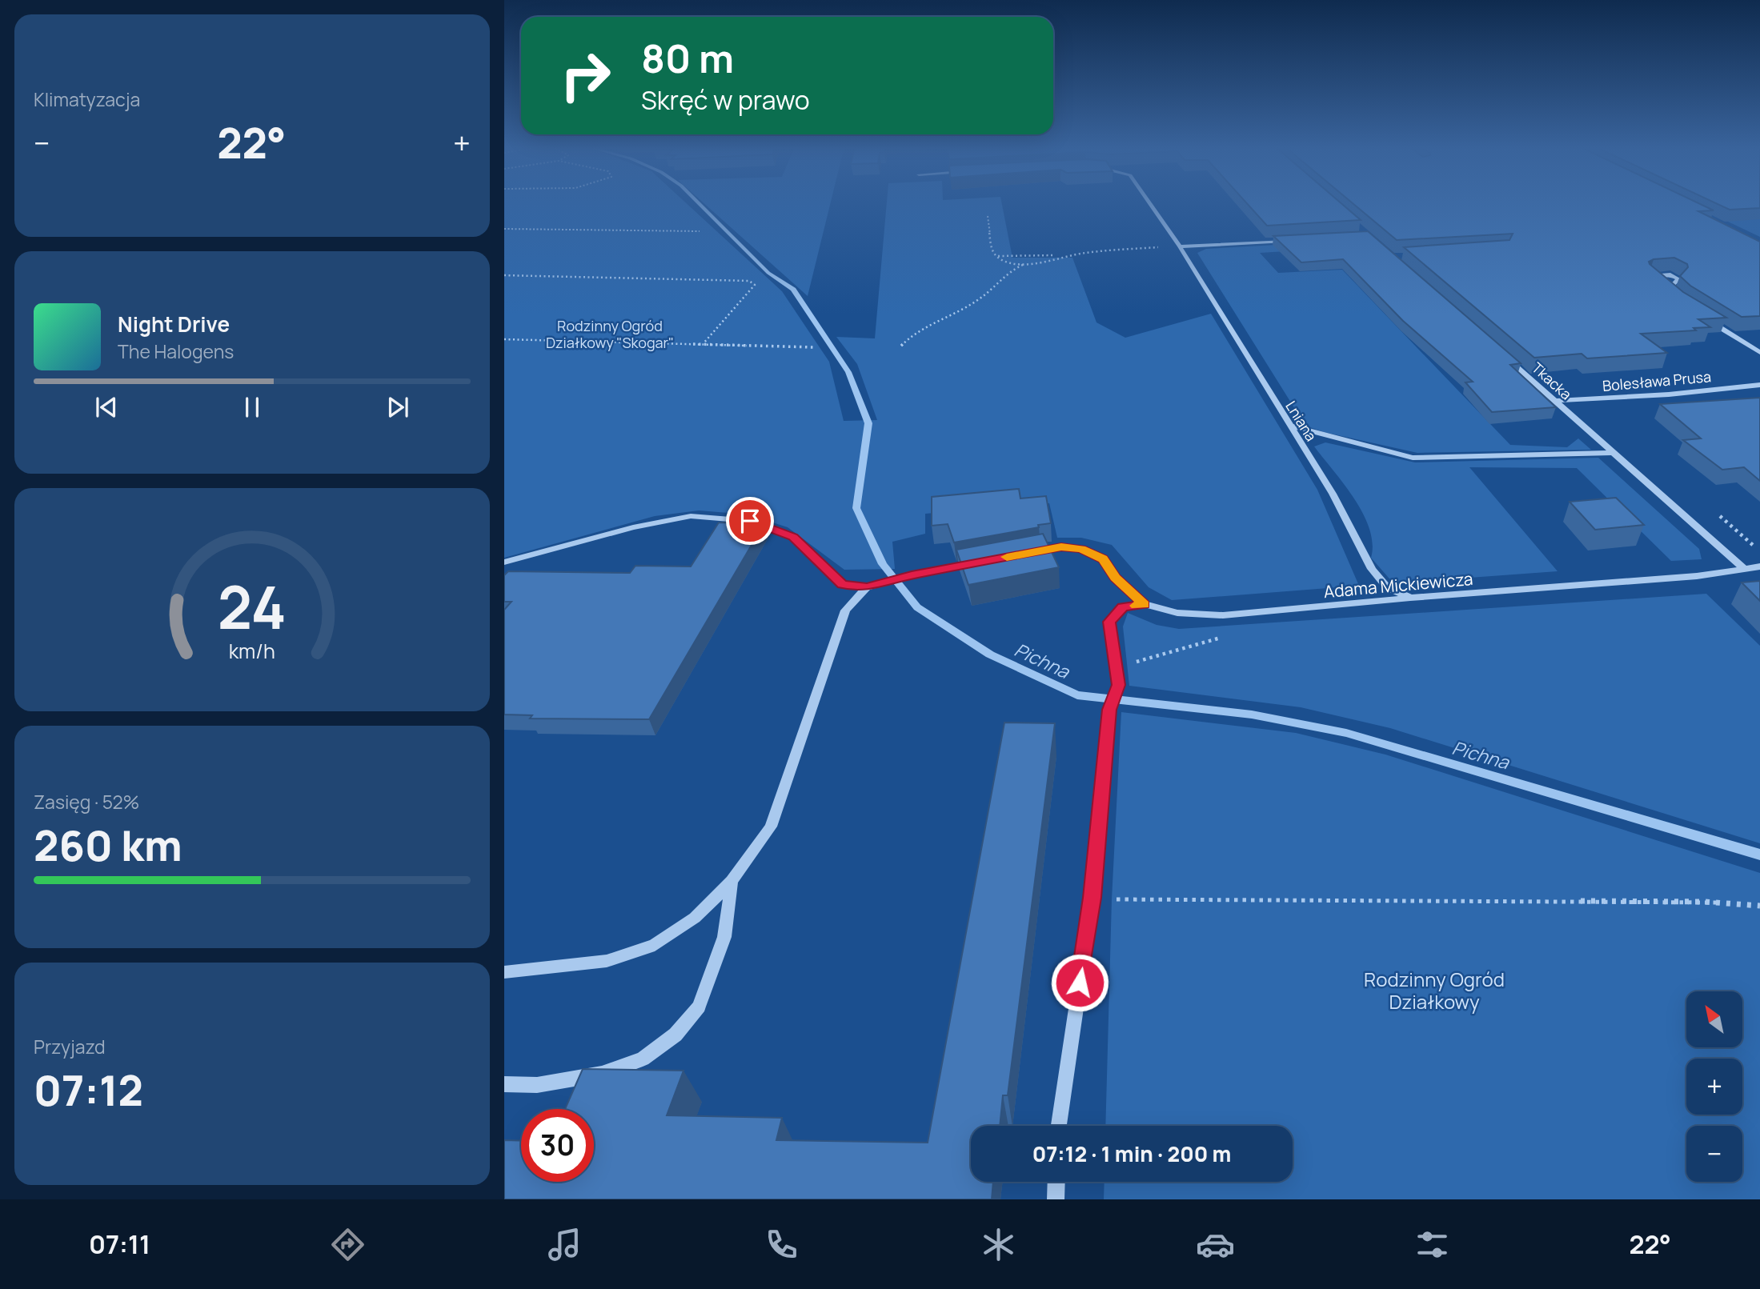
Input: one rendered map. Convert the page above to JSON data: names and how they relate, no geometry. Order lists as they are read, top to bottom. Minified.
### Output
{"streets":{"street":["Tkacka","Bolesława Prusa","Lniana","Adama Mickiewicza"]},"crossings":[["Tkacka","Bolesława Prusa"],["Tkacka","Adama Mickiewicza"],["Lniana","Adama Mickiewicza"]],"water":["Pichna"],"parks":["Rodzinny Ogród Działkowy \"Skogar\"","Rodzinny Ogród Działkowy"],"north":"top left","page":{"tile":["Klimatyzacja",["Zasięg · 52%","260 km"],["Przyjazd","07:12"]],"turn":["80 m","Skręć w prawo"],"heat":["−","22°","+"],"song":["Night Drive","The Halogens"],"map_buttons":["+","−"],"limit":"30","trip":"07:12 · 1 min · 200 m","tabs":["07:11","22°"],"gauge":["24","km/h"]}}
